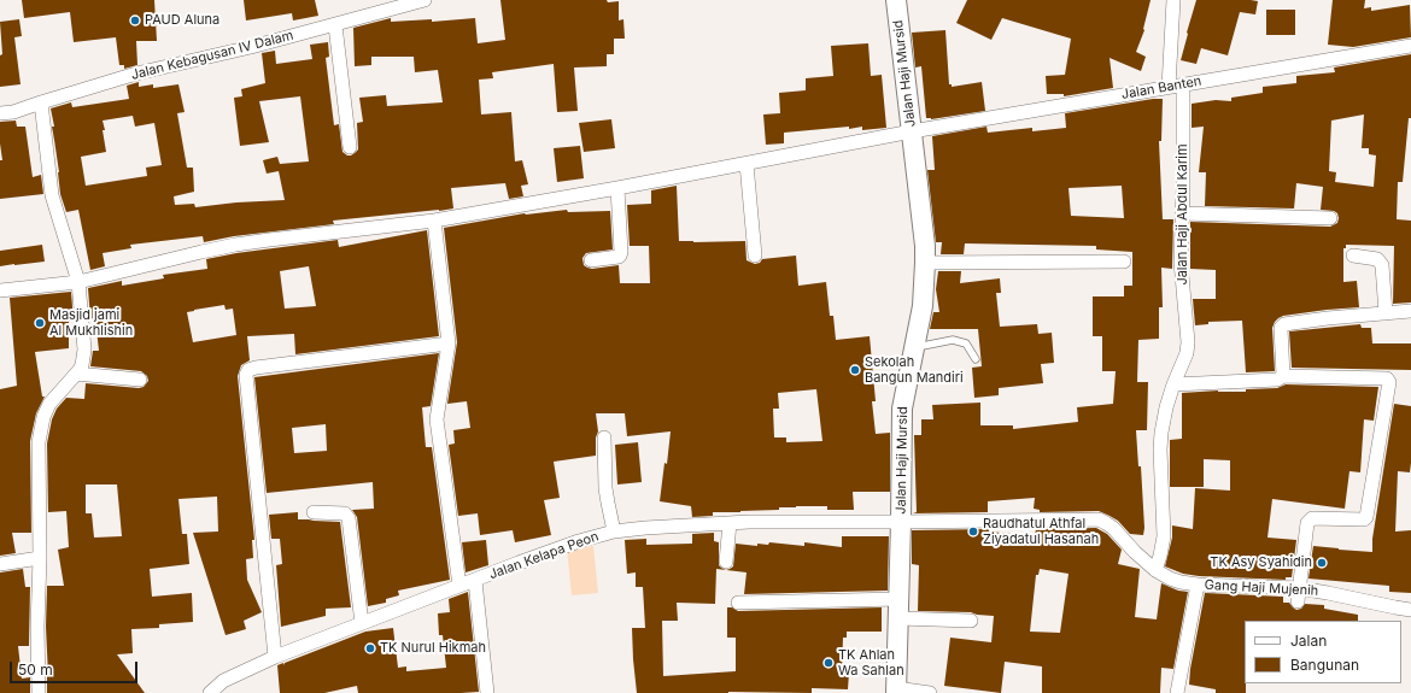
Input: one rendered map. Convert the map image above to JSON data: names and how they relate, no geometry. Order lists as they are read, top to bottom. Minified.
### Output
{"streets":{"street":["Jalan Kebagusan IV Dalam","Jalan Haji Mursid","Jalan Banten","Jalan Haji Abdul Karim","Jalan Kelapa Peon","Gang Haji Mujenih"]},"crossings":[["Jalan Haji Mursid","Jalan Banten"],["Jalan Haji Mursid","Jalan Kelapa Peon"],["Jalan Banten","Jalan Haji Abdul Karim"],["Jalan Haji Abdul Karim","Jalan Kelapa Peon"],["Jalan Haji Abdul Karim","Gang Haji Mujenih"],["Jalan Kelapa Peon","Gang Haji Mujenih"]],"places":["PAUD Aluna","Masjid jami Al Mukhlishin","Sekolah Bangun Mandiri","Raudhatul Athfal Ziyadatul Hasanah","TK Asy Syahidin","TK Nurul Hikmah","TK Ahlan Wa Sahlan"],"legend":["Jalan","Bangunan"],"scale_bar":"50 m"}
